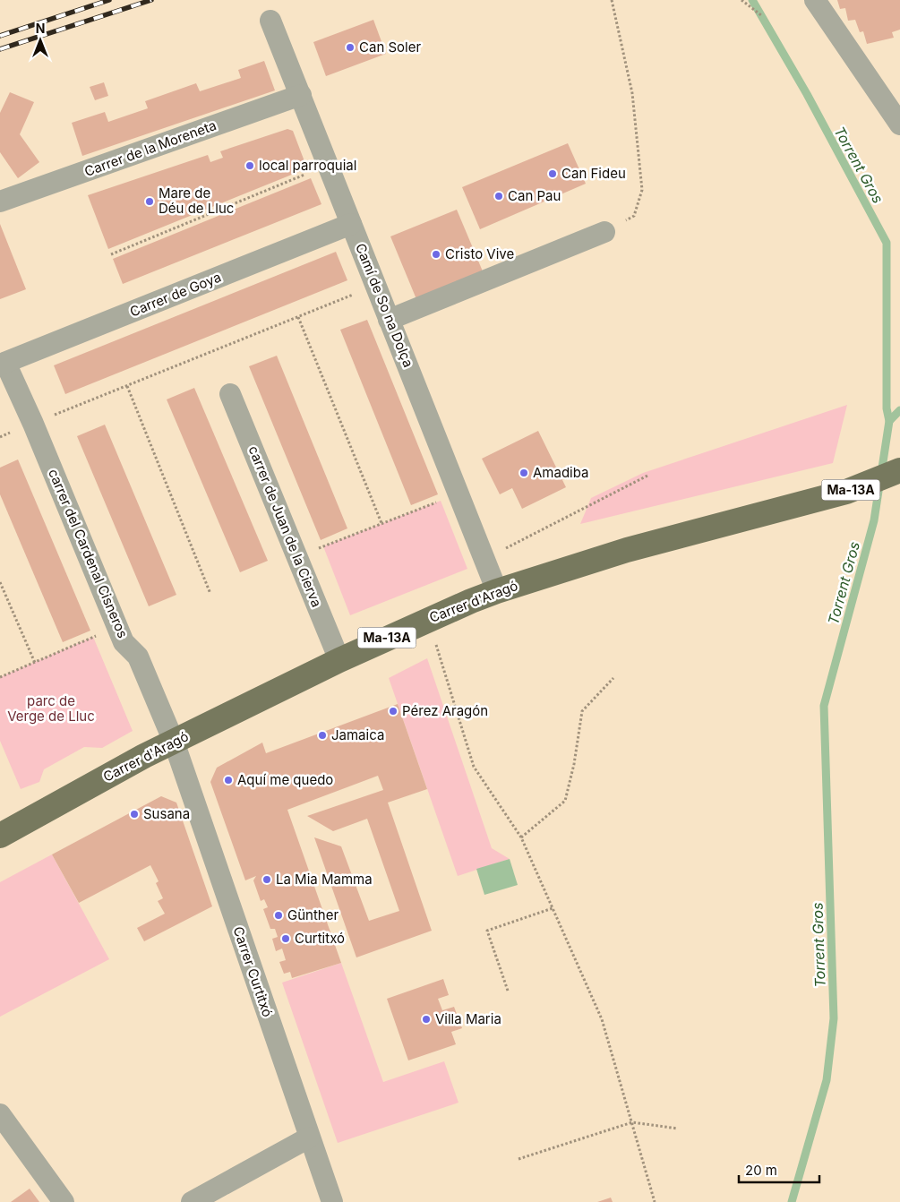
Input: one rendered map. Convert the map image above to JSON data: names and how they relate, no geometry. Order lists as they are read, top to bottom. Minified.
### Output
{"streets":{"main road":["Ma-13A","Carrer d'Aragó"],"street":["Carrer de la Moreneta","Carrer de Goya","Camí de So na Dolça","carrer de Juan de la Cierva","carrer del Cardenal Cisneros","Carrer Curtitxó"]},"crossings":[["Carrer de la Moreneta","Camí de So na Dolça"],["Carrer de Goya","Camí de So na Dolça"],["Carrer de Goya","carrer del Cardenal Cisneros"],["Camí de So na Dolça","Carrer d'Aragó"],["carrer de Juan de la Cierva","Carrer d'Aragó"],["carrer del Cardenal Cisneros","Carrer d'Aragó"],["carrer del Cardenal Cisneros","Carrer Curtitxó"],["Carrer d'Aragó","Carrer Curtitxó"]],"water":["Torrent Gros"],"parks":["parc de Verge de Lluc"],"places":["Can Soler","local parroquial","Can Fideu","Can Pau","Mare de Déu de Lluc","Cristo Vive","Amadiba","Pérez Aragón","Jamaica","Aquí me quedo","Susana","La Mia Mamma","Günther","Curtitxó","Villa Maria"],"scale_bar":"20 m","north":"top"}
